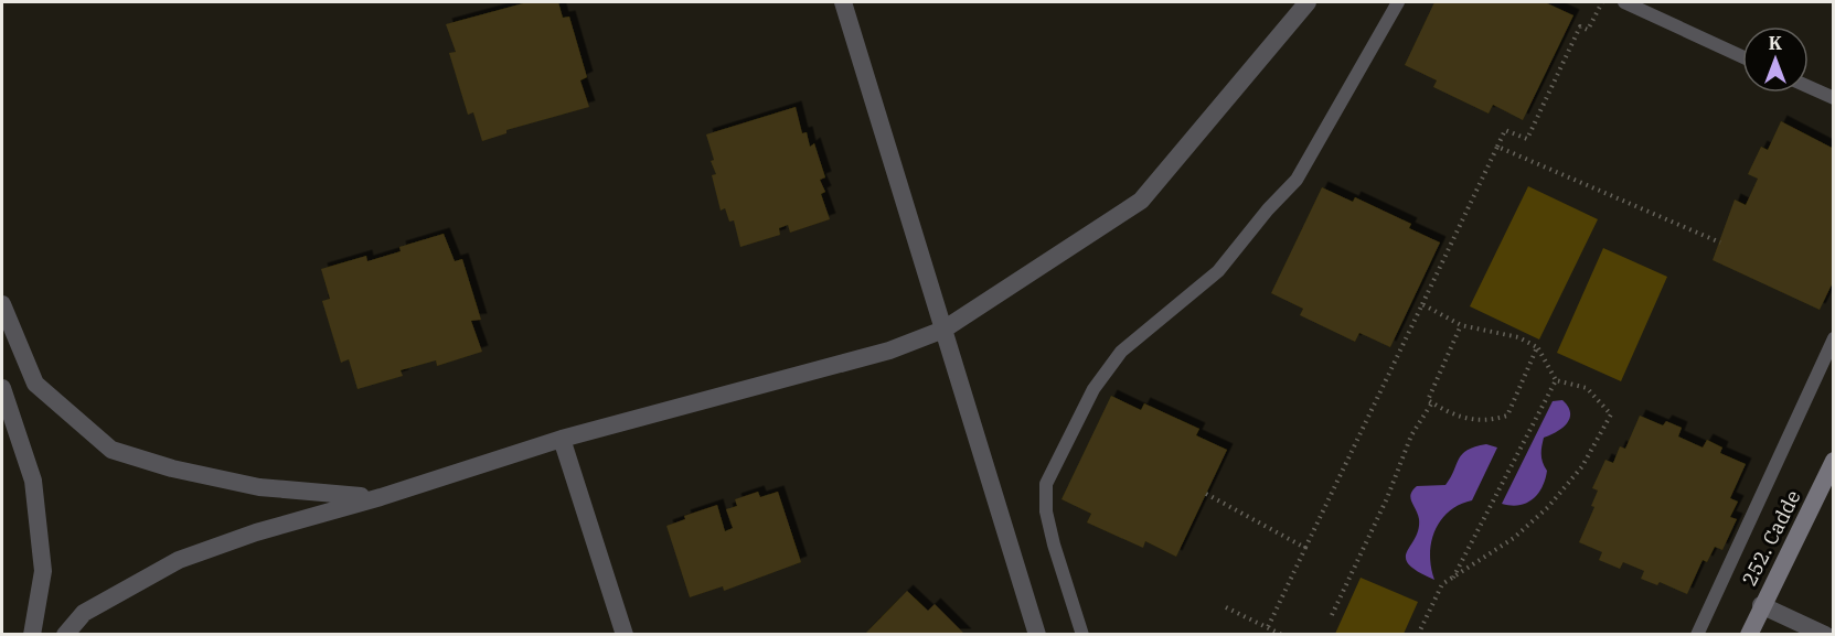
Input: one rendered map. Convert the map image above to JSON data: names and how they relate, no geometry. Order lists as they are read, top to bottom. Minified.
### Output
{"streets":{"main road":["252. Cadde"]},"north":"top"}
